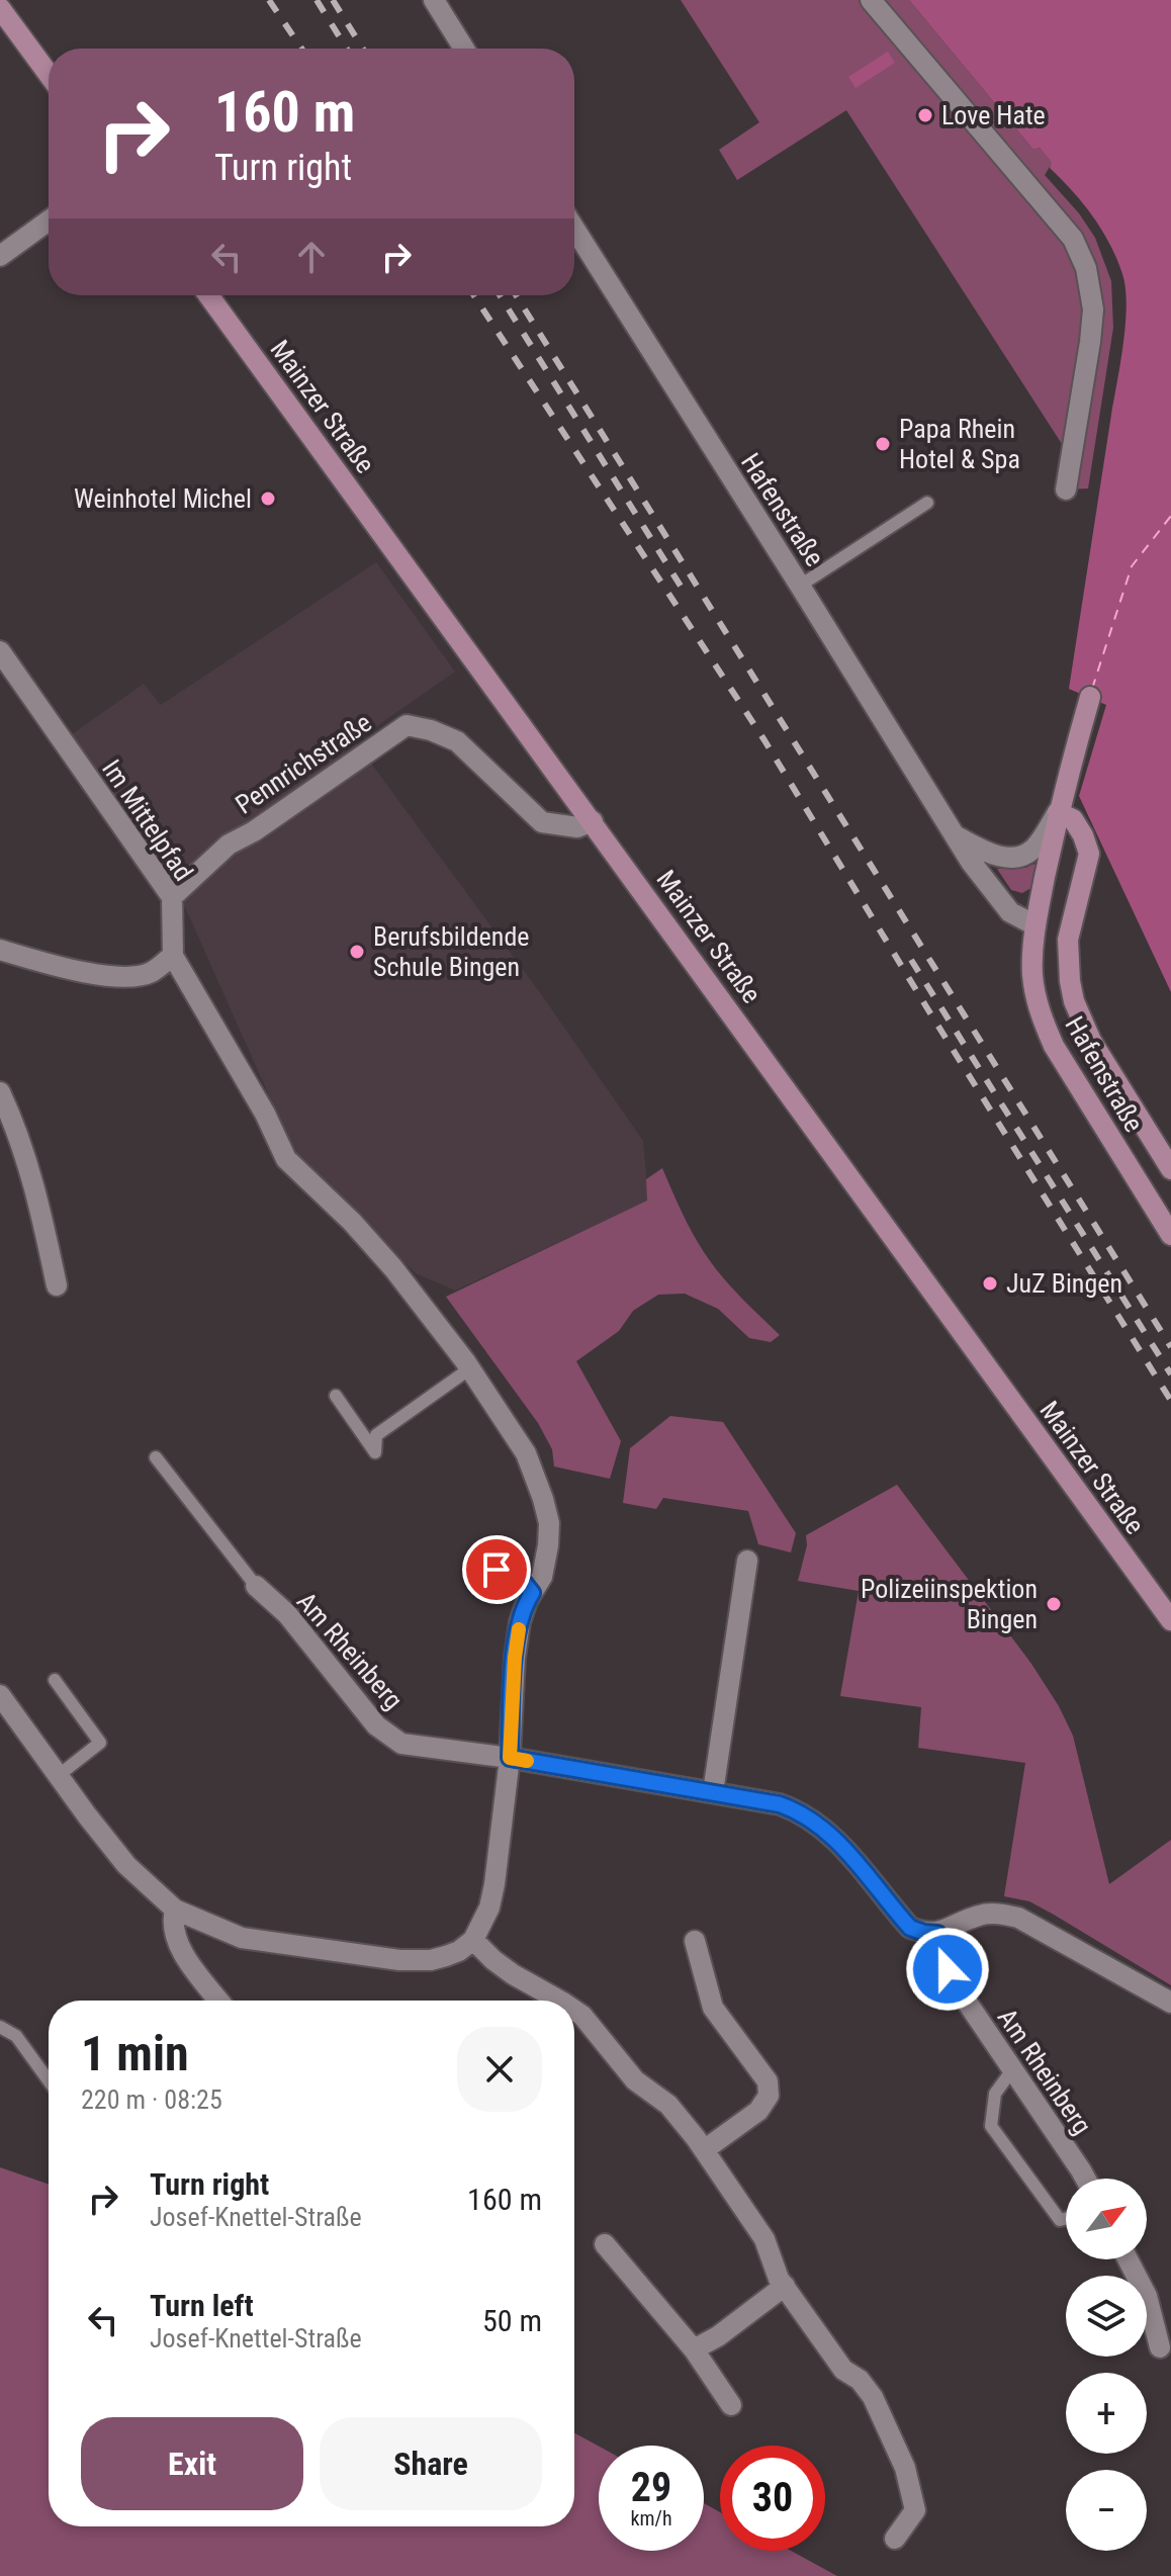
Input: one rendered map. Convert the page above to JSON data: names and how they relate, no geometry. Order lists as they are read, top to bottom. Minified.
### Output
{"streets":{"main road":["Mainzer Straße","Hafenstraße"],"street":["Pennrichstraße","Im Mittelpfad","Am Rheinberg"]},"crossings":[["Mainzer Straße","Pennrichstraße"],["Pennrichstraße","Im Mittelpfad"]],"places":["Love Hate","Papa Rhein Hotel & Spa","Weinhotel Michel","Berufsbildende Schule Bingen","JuZ Bingen","Polizeiinspektion Bingen"],"north":"top right","page":{"turn":["160 m","Turn right"],"heading":["1 min","220 m · 08:25"],"list":[{"name":"Turn right","note":"Josef-Knettel-Straße","value":"160 m"},{"name":"Turn left","note":"Josef-Knettel-Straße","value":"50 m"}],"map_buttons":["+","−"],"buttons":["Exit","Share"],"speed":"29 km/h","limit":"30"}}
